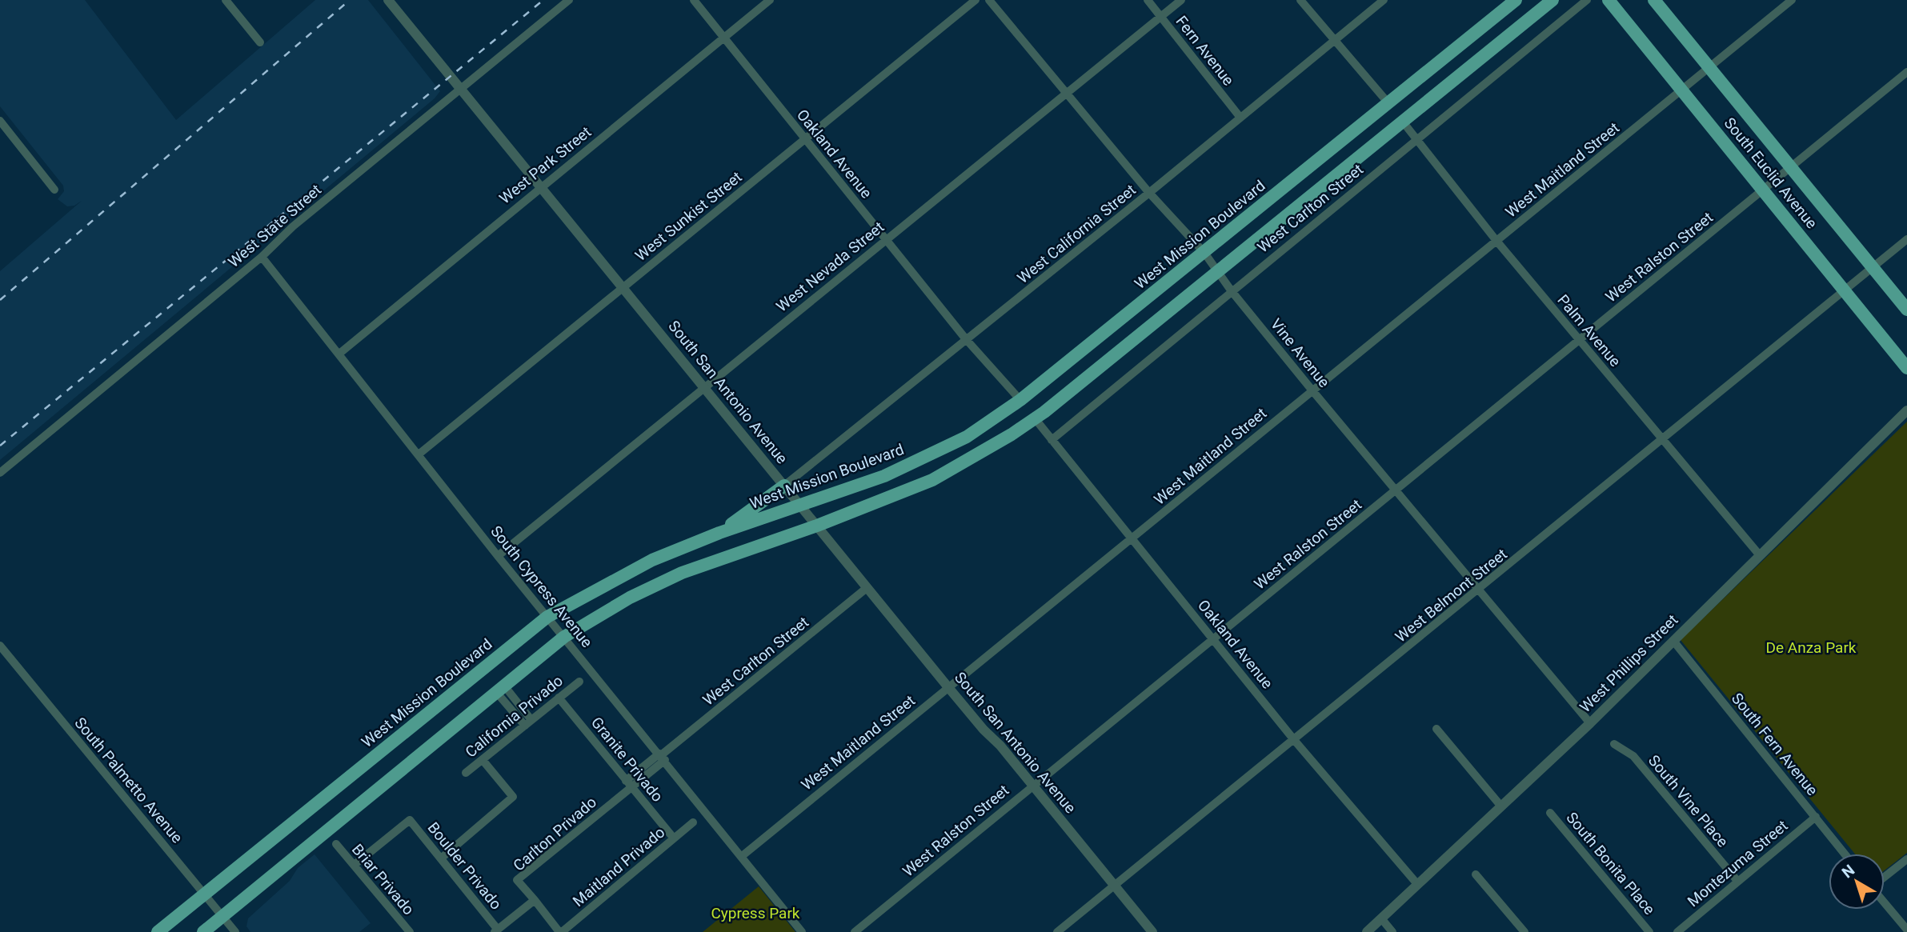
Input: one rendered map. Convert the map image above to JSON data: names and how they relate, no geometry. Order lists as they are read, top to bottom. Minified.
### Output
{"streets":{"main road":["South Euclid Avenue","West Mission Boulevard"],"street":["Fern Avenue","Oakland Avenue","West Park Street","West Maitland Street","West Carlton Street","West Sunkist Street","West State Street","West California Street","West Ralston Street","West Nevada Street","Palm Avenue","Vine Avenue","South San Antonio Avenue","South Cypress Avenue","West Belmont Street","West Phillips Street","California Privado","South Fern Avenue","Granite Privado","South Palmetto Avenue","South Vine Place","Carlton Privado","South Bonita Place","Montezuma Street","Boulder Privado","Maitland Privado","Briar Privado"]},"crossings":[["Fern Avenue","West California Street"],["Fern Avenue","West Nevada Street"],["Oakland Avenue","West Park Street"],["Oakland Avenue","West Maitland Street"],["Oakland Avenue","West Carlton Street"],["Oakland Avenue","West Sunkist Street"],["Oakland Avenue","West California Street"],["Oakland Avenue","West Mission Boulevard"],["Oakland Avenue","West Ralston Street"],["Oakland Avenue","West Nevada Street"],["Oakland Avenue","West Belmont Street"],["Oakland Avenue","West Phillips Street"],["West Park Street","South San Antonio Avenue"],["West Park Street","South Cypress Avenue"],["West Maitland Street","South Euclid Avenue"],["West Maitland Street","Palm Avenue"],["West Maitland Street","Vine Avenue"],["West Maitland Street","South San Antonio Avenue"],["West Maitland Street","South Cypress Avenue"],["South Euclid Avenue","West Ralston Street"],["South Euclid Avenue","West Belmont Street"],["West Carlton Street","Palm Avenue"],["West Carlton Street","Vine Avenue"],["West Carlton Street","South San Antonio Avenue"],["West Carlton Street","South Cypress Avenue"],["West Carlton Street","Carlton Privado"],["West Sunkist Street","South San Antonio Avenue"],["West Sunkist Street","South Cypress Avenue"],["West State Street","South San Antonio Avenue"],["West State Street","South Cypress Avenue"],["West California Street","Vine Avenue"],["West California Street","South San Antonio Avenue"],["West Mission Boulevard","Vine Avenue"],["West Mission Boulevard","South San Antonio Avenue"],["West Mission Boulevard","South Cypress Avenue"],["West Mission Boulevard","South Palmetto Avenue"],["West Ralston Street","Palm Avenue"],["West Ralston Street","Vine Avenue"],["West Ralston Street","South San Antonio Avenue"],["West Nevada Street","Vine Avenue"],["West Nevada Street","South San Antonio Avenue"],["West Nevada Street","South Cypress Avenue"],["Palm Avenue","West Belmont Street"],["Palm Avenue","West Phillips Street"],["Vine Avenue","West Belmont Street"],["Vine Avenue","West Phillips Street"],["South San Antonio Avenue","West Belmont Street"],["South Cypress Avenue","Carlton Privado"],["West Phillips Street","South Fern Avenue"],["California Privado","Granite Privado"],["South Fern Avenue","Montezuma Street"],["Granite Privado","Carlton Privado"],["Granite Privado","Maitland Privado"],["South Vine Place","Montezuma Street"],["Boulder Privado","Briar Privado"]],"parks":["De Anza Park","Cypress Park"],"north":"top left"}
